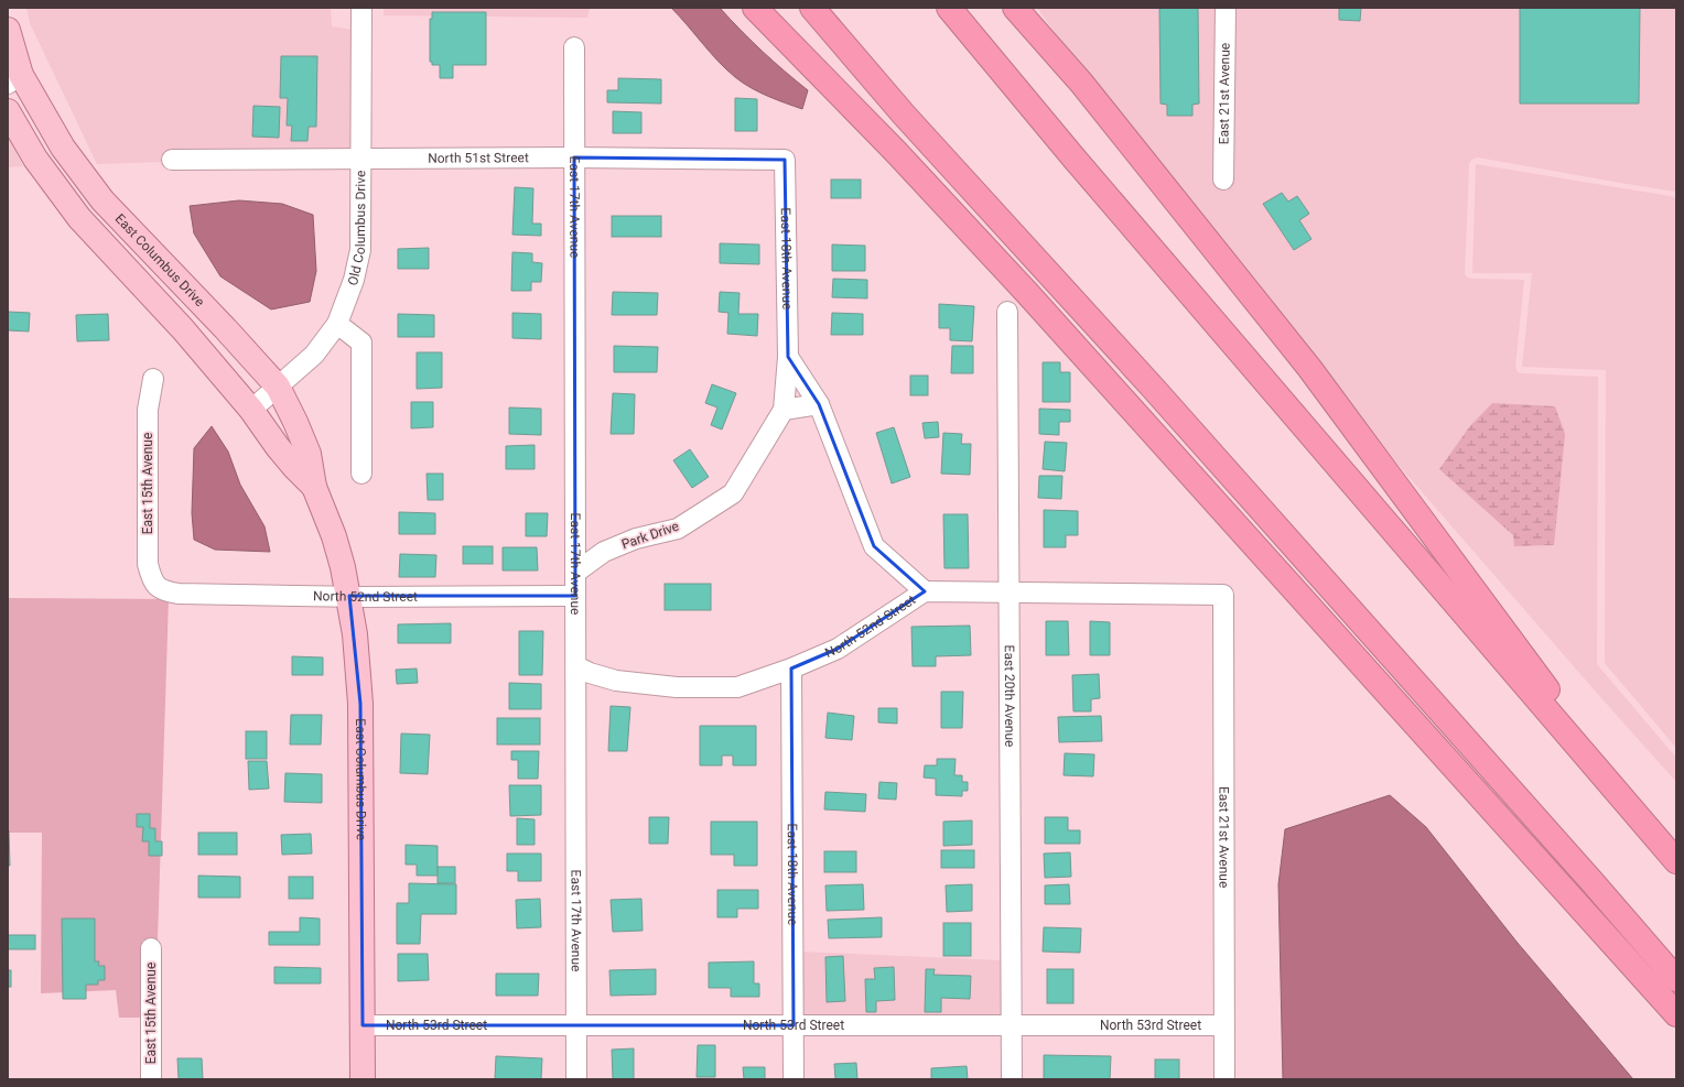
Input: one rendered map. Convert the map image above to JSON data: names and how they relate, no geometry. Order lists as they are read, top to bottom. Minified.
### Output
{"streets":{"main road":["East Columbus Drive"],"street":["East 21st Avenue","North 51st Street","East 17th Avenue","Old Columbus Drive","East 18th Avenue","East 15th Avenue","Park Drive","North 52nd Street","East 20th Avenue","North 53rd Street"]},"crossings":[["East 21st Avenue","North 52nd Street"],["East 21st Avenue","North 53rd Street"],["North 51st Street","East 17th Avenue"],["North 51st Street","Old Columbus Drive"],["North 51st Street","East 18th Avenue"],["East 17th Avenue","Park Drive"],["East 17th Avenue","North 52nd Street"],["East 17th Avenue","North 53rd Street"],["Old Columbus Drive","East Columbus Drive"],["East 18th Avenue","Park Drive"],["East 18th Avenue","North 52nd Street"],["East 18th Avenue","North 53rd Street"],["East Columbus Drive","North 52nd Street"],["East Columbus Drive","North 53rd Street"],["East 15th Avenue","North 52nd Street"],["North 52nd Street","East 20th Avenue"],["East 20th Avenue","North 53rd Street"]]}
